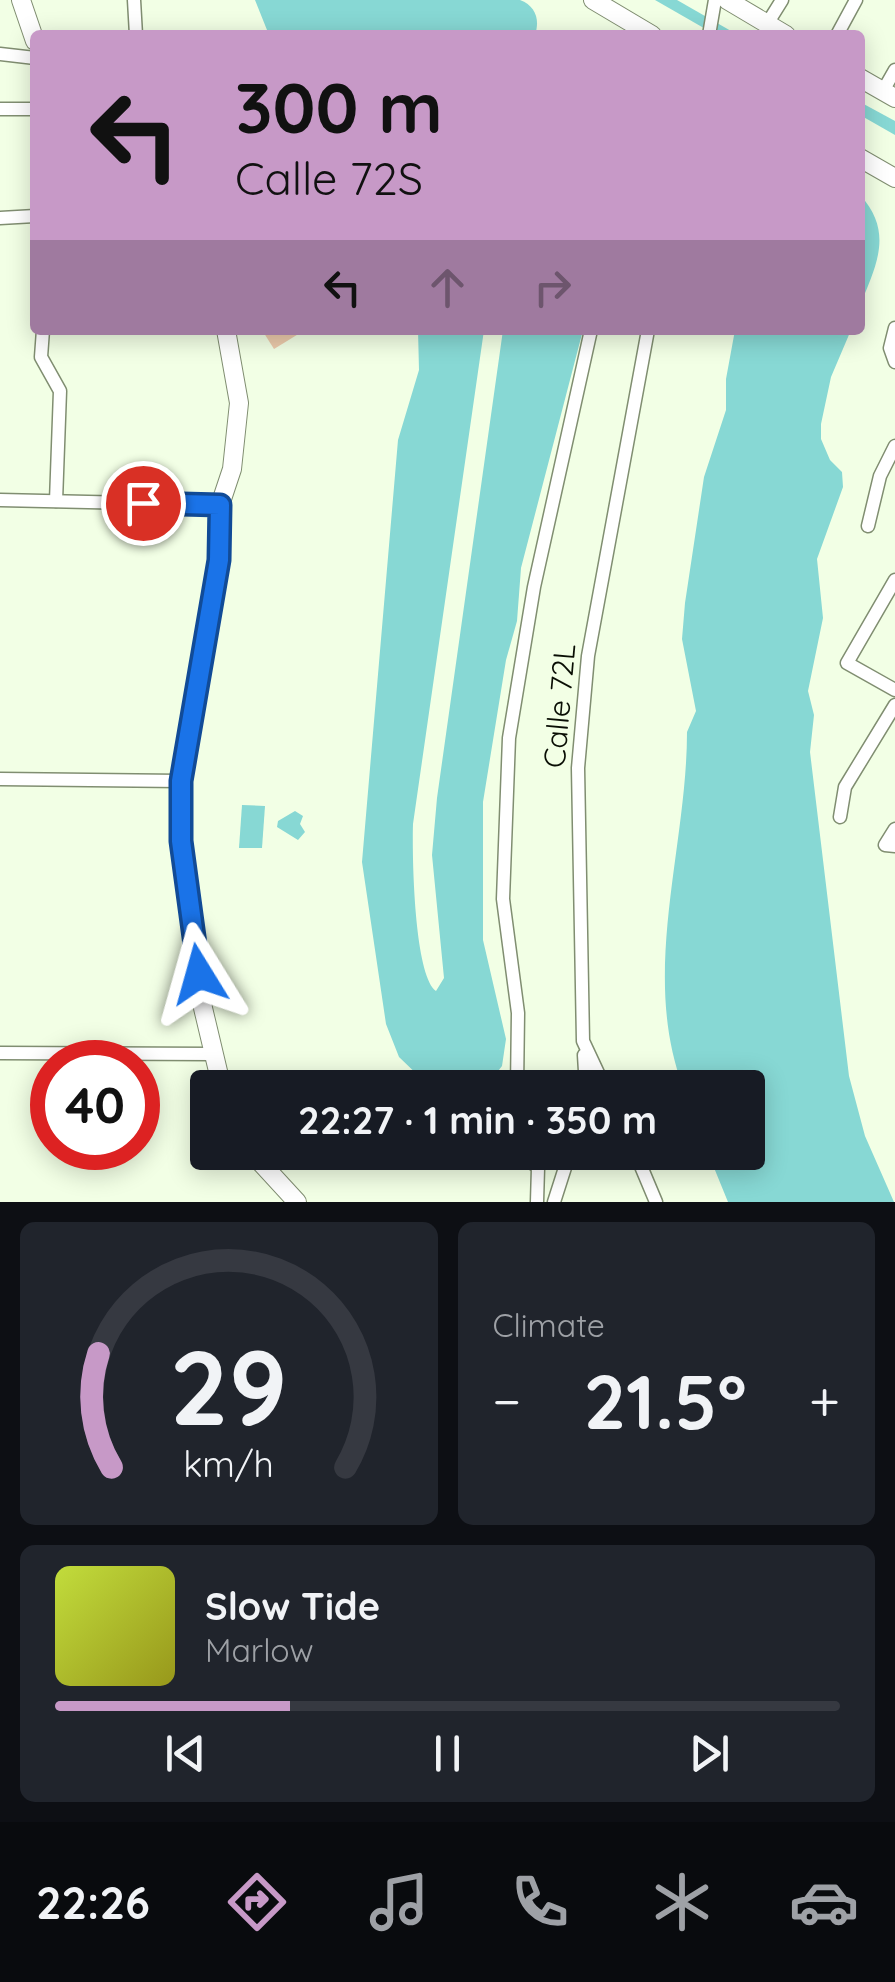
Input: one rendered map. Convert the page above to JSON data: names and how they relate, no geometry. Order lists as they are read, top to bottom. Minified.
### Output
{"streets":{"street":["Calle 72L"]},"page":{"turn":["300 m","Calle 72S"],"limit":"40","trip":"22:27 · 1 min · 350 m","tile":"Climate","heat":["−","21.5°","+"],"song":["Slow Tide","Marlow"],"tabs":"22:26","gauge":["29","km/h"]}}
